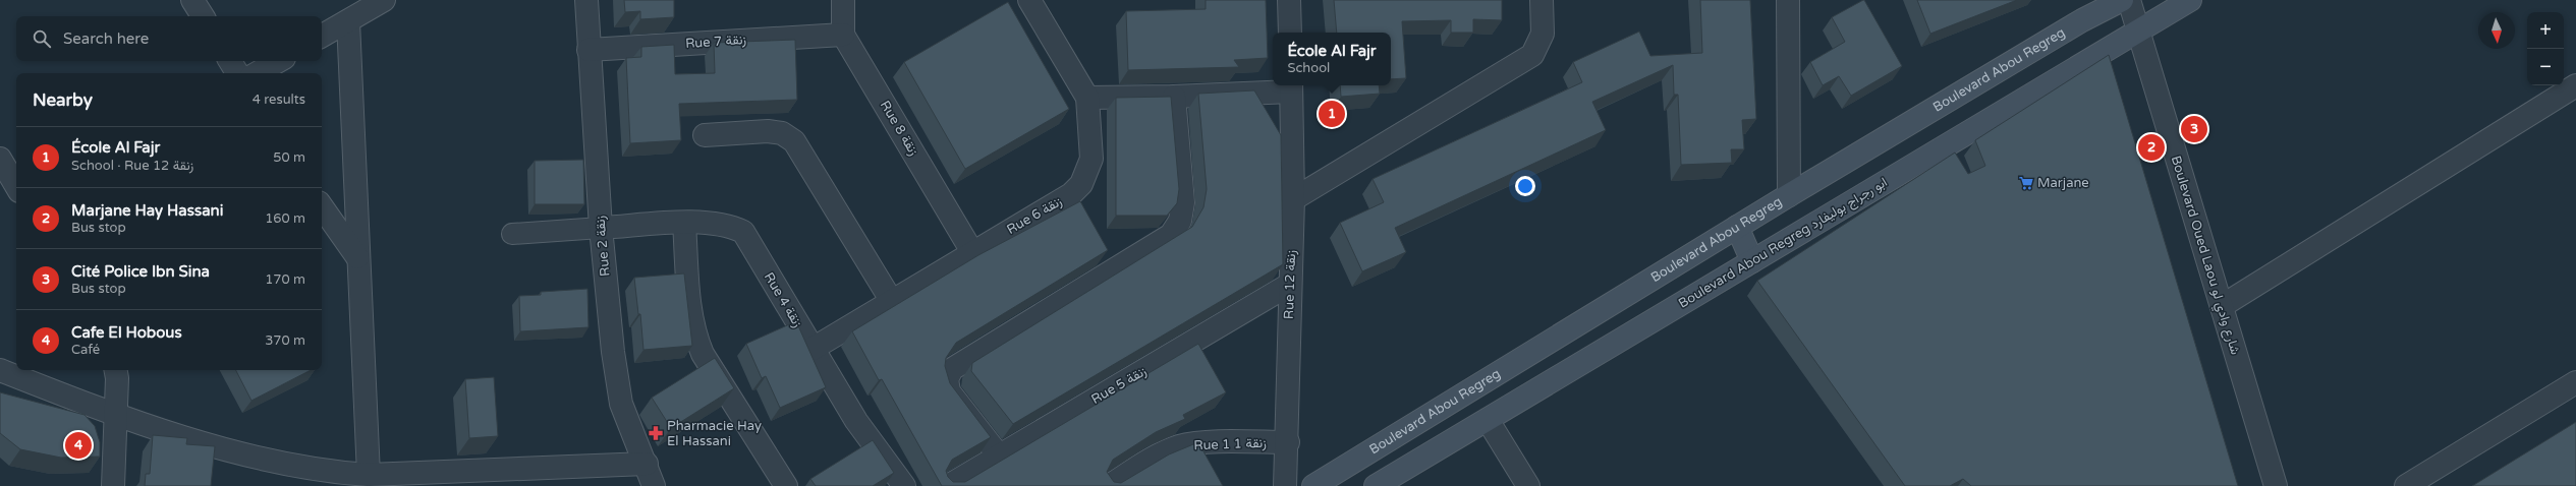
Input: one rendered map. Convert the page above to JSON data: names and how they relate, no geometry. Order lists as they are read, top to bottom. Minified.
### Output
{"streets":{"main road":["Boulevard Abou Regreg","Boulevard Abou Regreg ابو رجراج بوليفارد"],"street":["Rue 7 زنقة","Rue 8 زنقة","Rue 6 زنقة","Rue 2 زنقة","Boulevard Oued Laou شارع وادي لو","Rue 12 زنقة","Rue 4 زنقة","Rue 5 زنقة","Rue 1 زنقة 1"]},"crossings":[["Rue 7 زنقة","Rue 8 زنقة"],["Rue 7 زنقة","Rue 2 زنقة"],["Rue 8 زنقة","Rue 6 زنقة"],["Rue 6 زنقة","Rue 4 زنقة"],["Boulevard Abou Regreg ابو رجراج بوليفارد","Boulevard Oued Laou شارع وادي لو"],["Rue 2 زنقة","Rue 4 زنقة"],["Rue 12 زنقة","Rue 5 زنقة"],["Rue 12 زنقة","Rue 1 زنقة 1"]],"places":{"supermarket":["Marjane"],"pharmacy":["Pharmacie Hay El Hassani"]},"north":"bottom","page":{"map_buttons":["+","−"],"search":"Search here","popup":["École Al Fajr","School"],"heading":["Nearby","4 results"],"pins":["1","3","2","4"],"list":[{"mark":"1","name":"École Al Fajr","note":"School · Rue 12 زنقة","value":"50 m"},{"mark":"2","name":"Marjane Hay Hassani","note":"Bus stop","value":"160 m"},{"mark":"3","name":"Cité Police Ibn Sina","note":"Bus stop","value":"170 m"},{"mark":"4","name":"Cafe El Hobous","note":"Café","value":"370 m"}]}}
